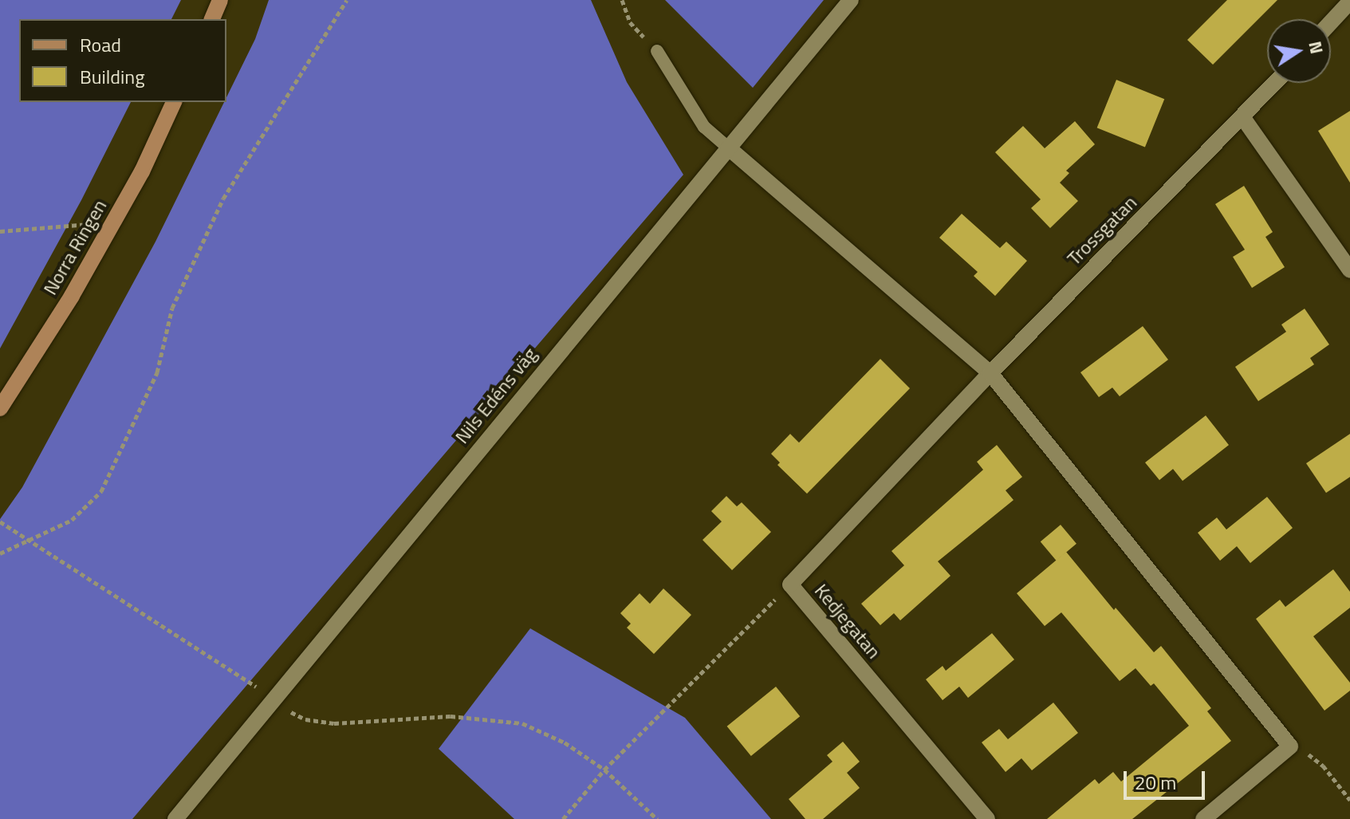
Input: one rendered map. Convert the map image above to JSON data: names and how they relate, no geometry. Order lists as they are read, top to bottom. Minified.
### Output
{"streets":{"main road":["Norra Ringen"],"street":["Trossgatan","Nils Edéns väg","Kedjegatan"]},"crossings":[["Trossgatan","Kedjegatan"]],"legend":["Road","Building"],"scale_bar":"20 m","north":"right"}
